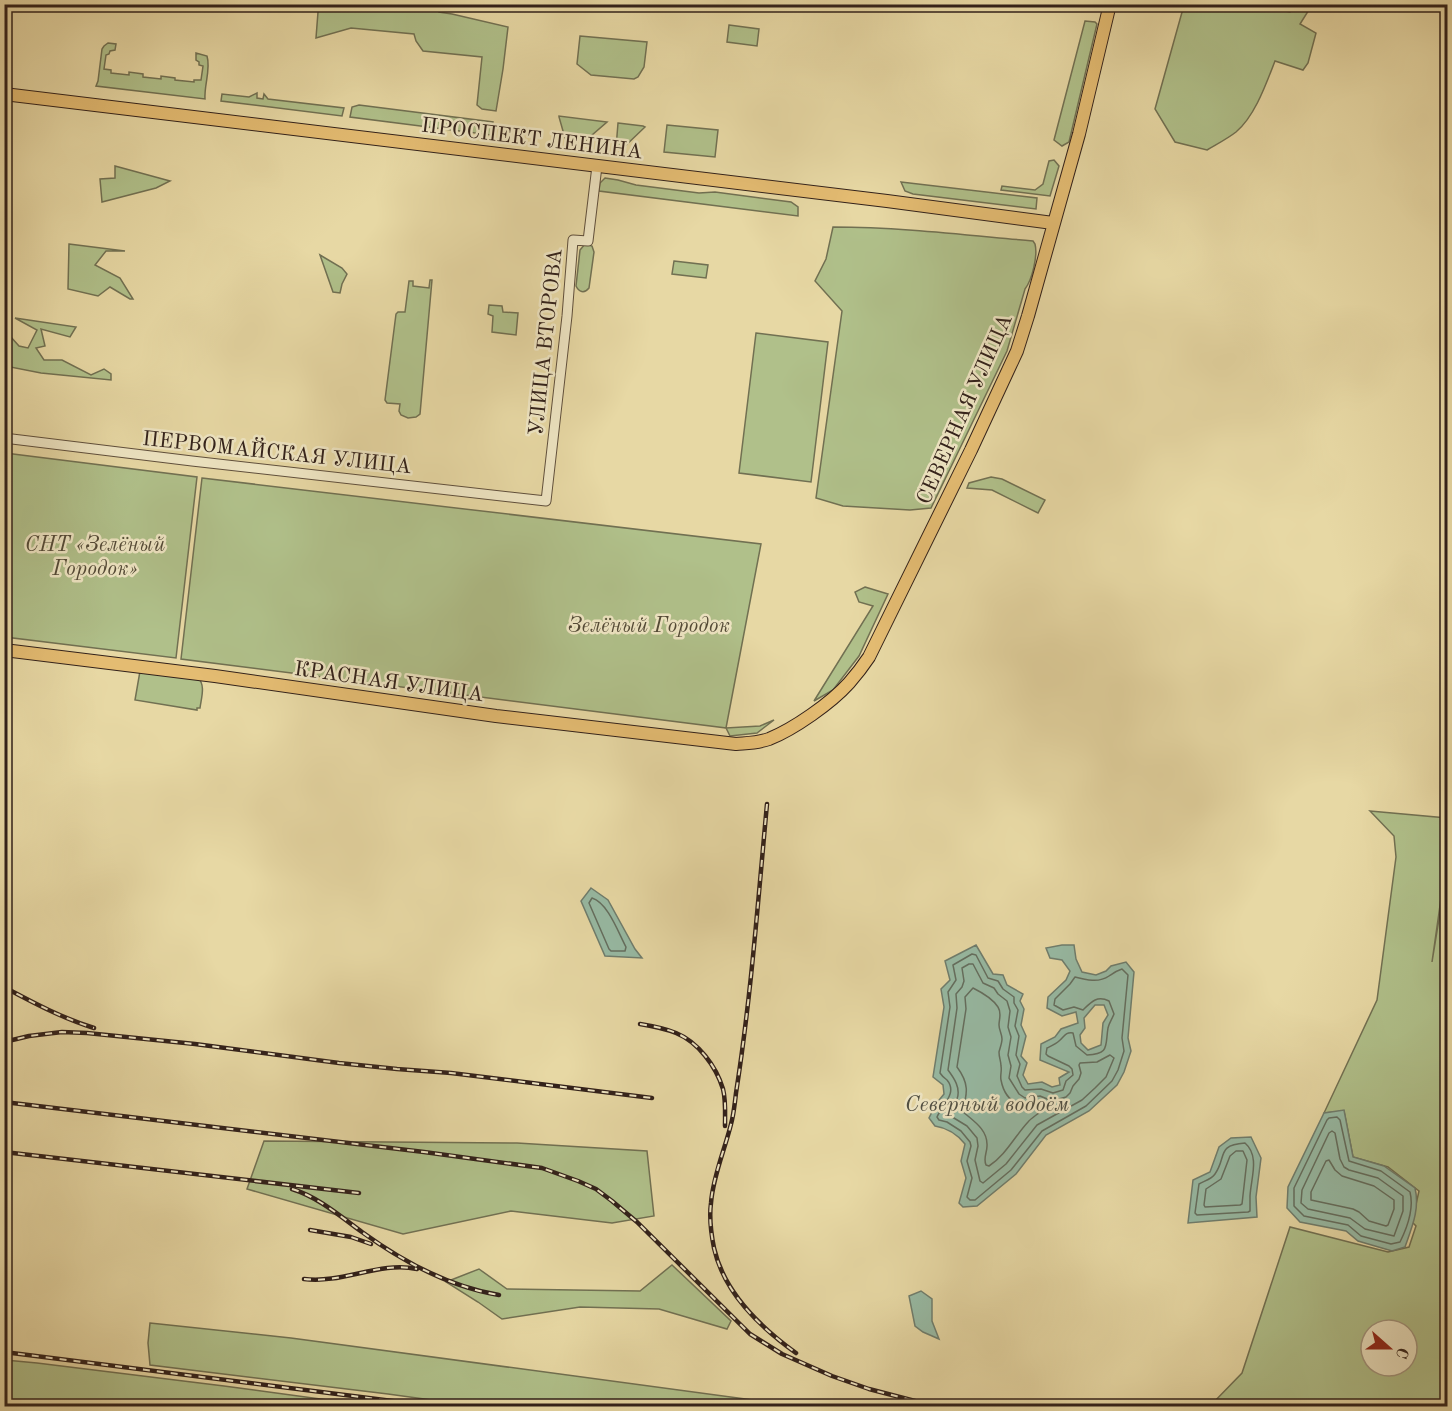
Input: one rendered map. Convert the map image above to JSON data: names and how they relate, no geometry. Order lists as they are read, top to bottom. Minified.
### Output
{"streets":{"main road":["ПРОСПЕКТ ЛЕНИНА","СЕВЕРНАЯ УЛИЦА","КРАСНАЯ УЛИЦА"],"street":["УЛИЦА ВТОРОВА","ПЕРВОМАЙСКАЯ УЛИЦА"]},"crossings":[["ПРОСПЕКТ ЛЕНИНА","УЛИЦА ВТОРОВА"],["ПРОСПЕКТ ЛЕНИНА","СЕВЕРНАЯ УЛИЦА"],["УЛИЦА ВТОРОВА","ПЕРВОМАЙСКАЯ УЛИЦА"],["СЕВЕРНАЯ УЛИЦА","КРАСНАЯ УЛИЦА"]],"water":["Северный водоём"],"parks":["СНТ «Зелёный Городок»","Зелёный Городок"],"north":"right"}
